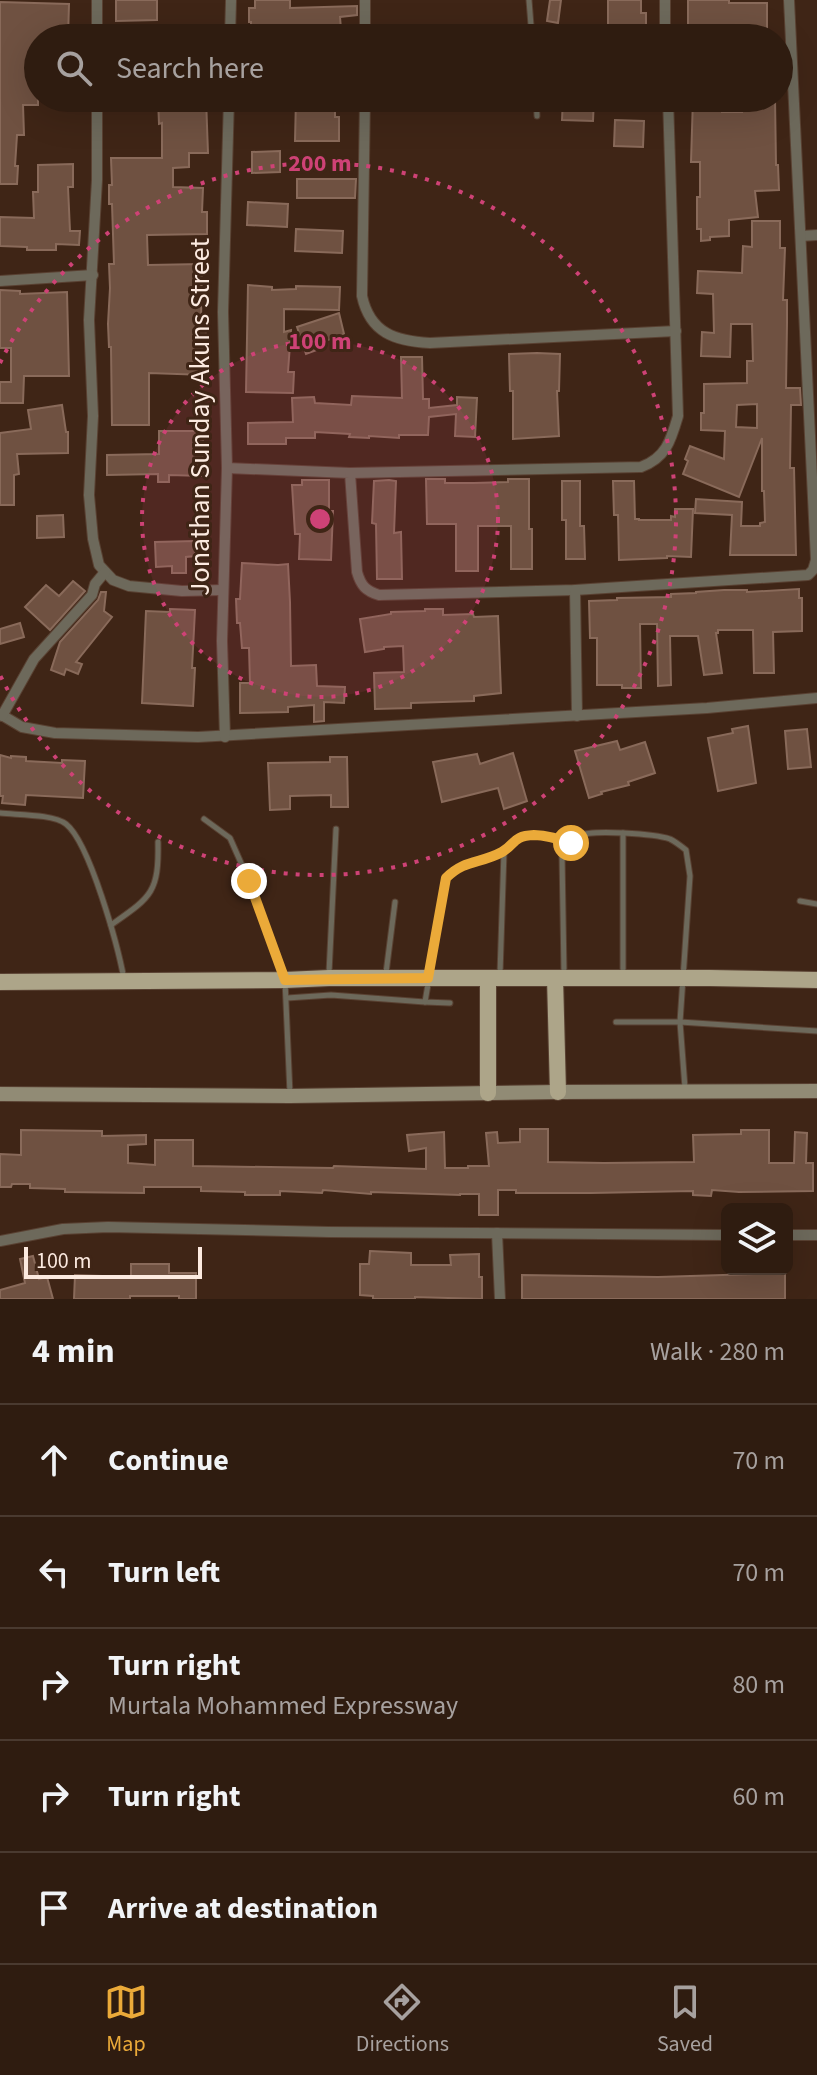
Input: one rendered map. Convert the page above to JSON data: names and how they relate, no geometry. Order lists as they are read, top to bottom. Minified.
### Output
{"streets":{"street":["Jonathan Sunday Akuns Street"]},"scale_bar":"100 m","page":{"search":"Search here","scale":"100 m","heading":["4 min","Walk · 280 m"],"list":[["Continue","70 m"],["Turn left","70 m"],["Turn right","Murtala Mohammed Expressway","80 m"],["Turn right","60 m"],"Arrive at destination"],"nav":["Map","Directions","Saved"]},"rings":["200 m","100 m"]}
